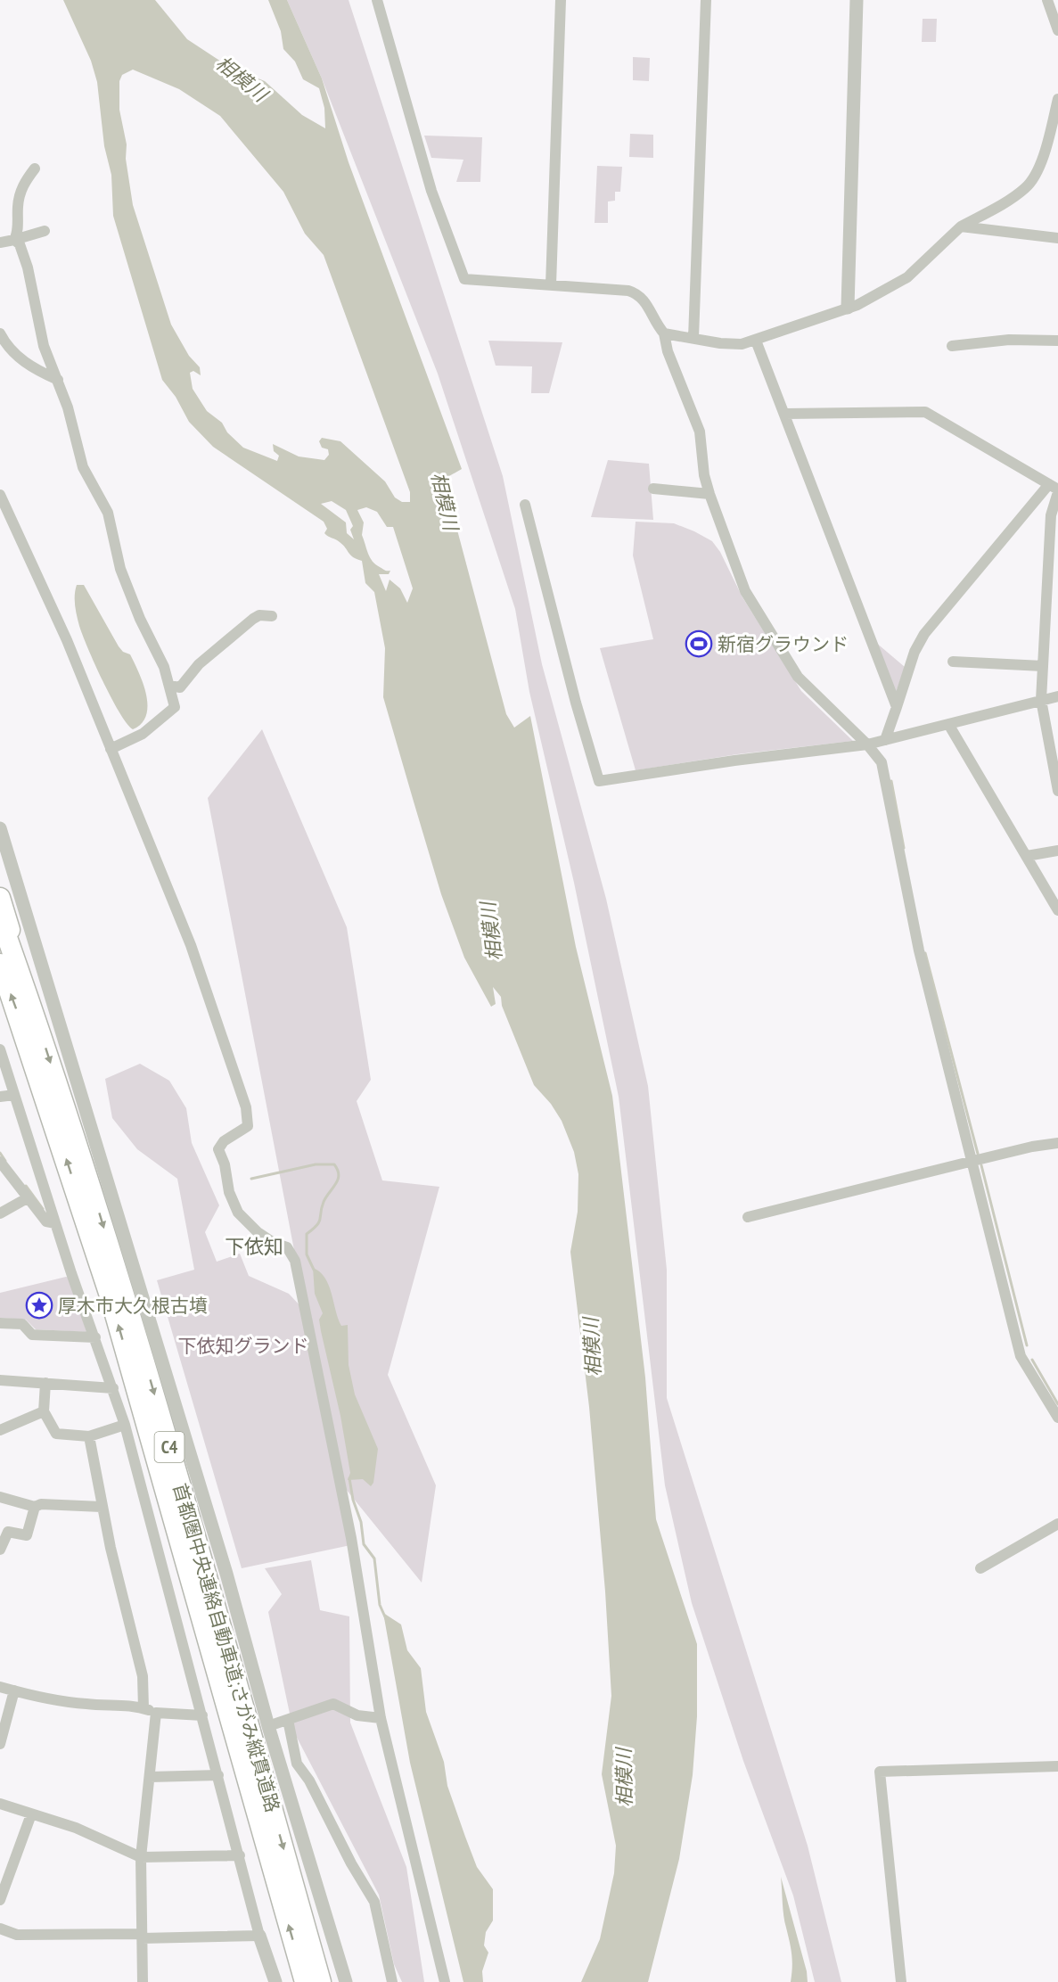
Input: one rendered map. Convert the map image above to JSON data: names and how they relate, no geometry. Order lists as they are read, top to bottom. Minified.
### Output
{"streets":{"highway":["C4","首都圏中央連絡自動車道;さがみ縦貫道路"]},"districts":["下依知"],"water":["相模川"],"parks":["下依知グランド"],"places":{"sports":["新宿グラウンド"],"place":["厚木市大久根古墳"]}}
